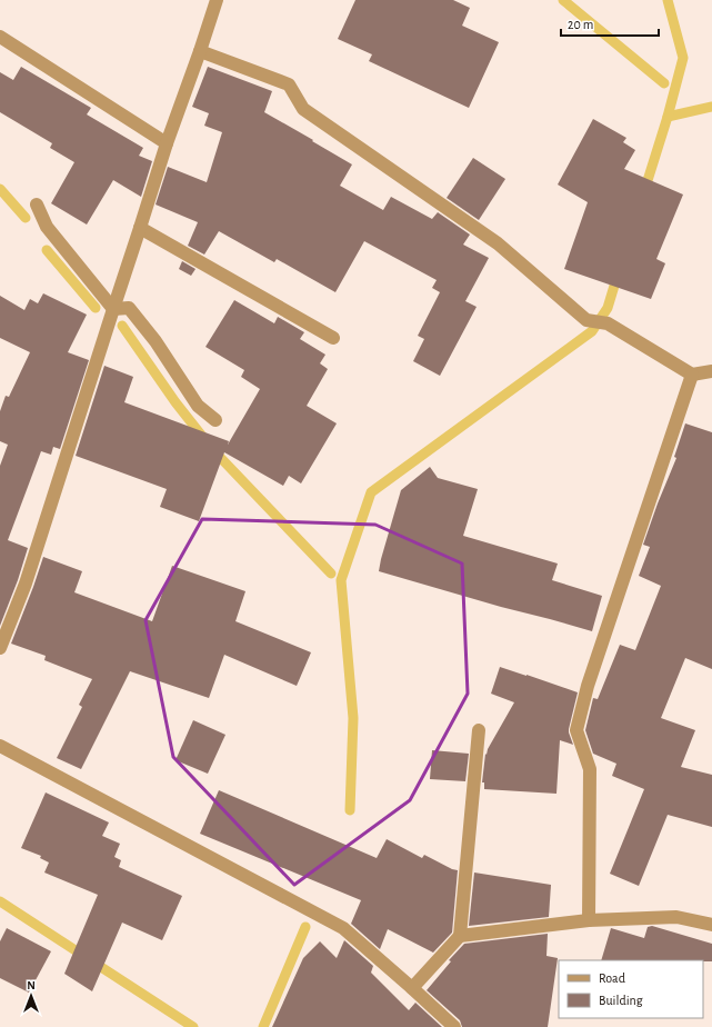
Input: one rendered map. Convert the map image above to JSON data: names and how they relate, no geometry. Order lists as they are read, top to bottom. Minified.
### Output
{"legend":["Road","Building"],"scale_bar":"20 m","north":"top"}
